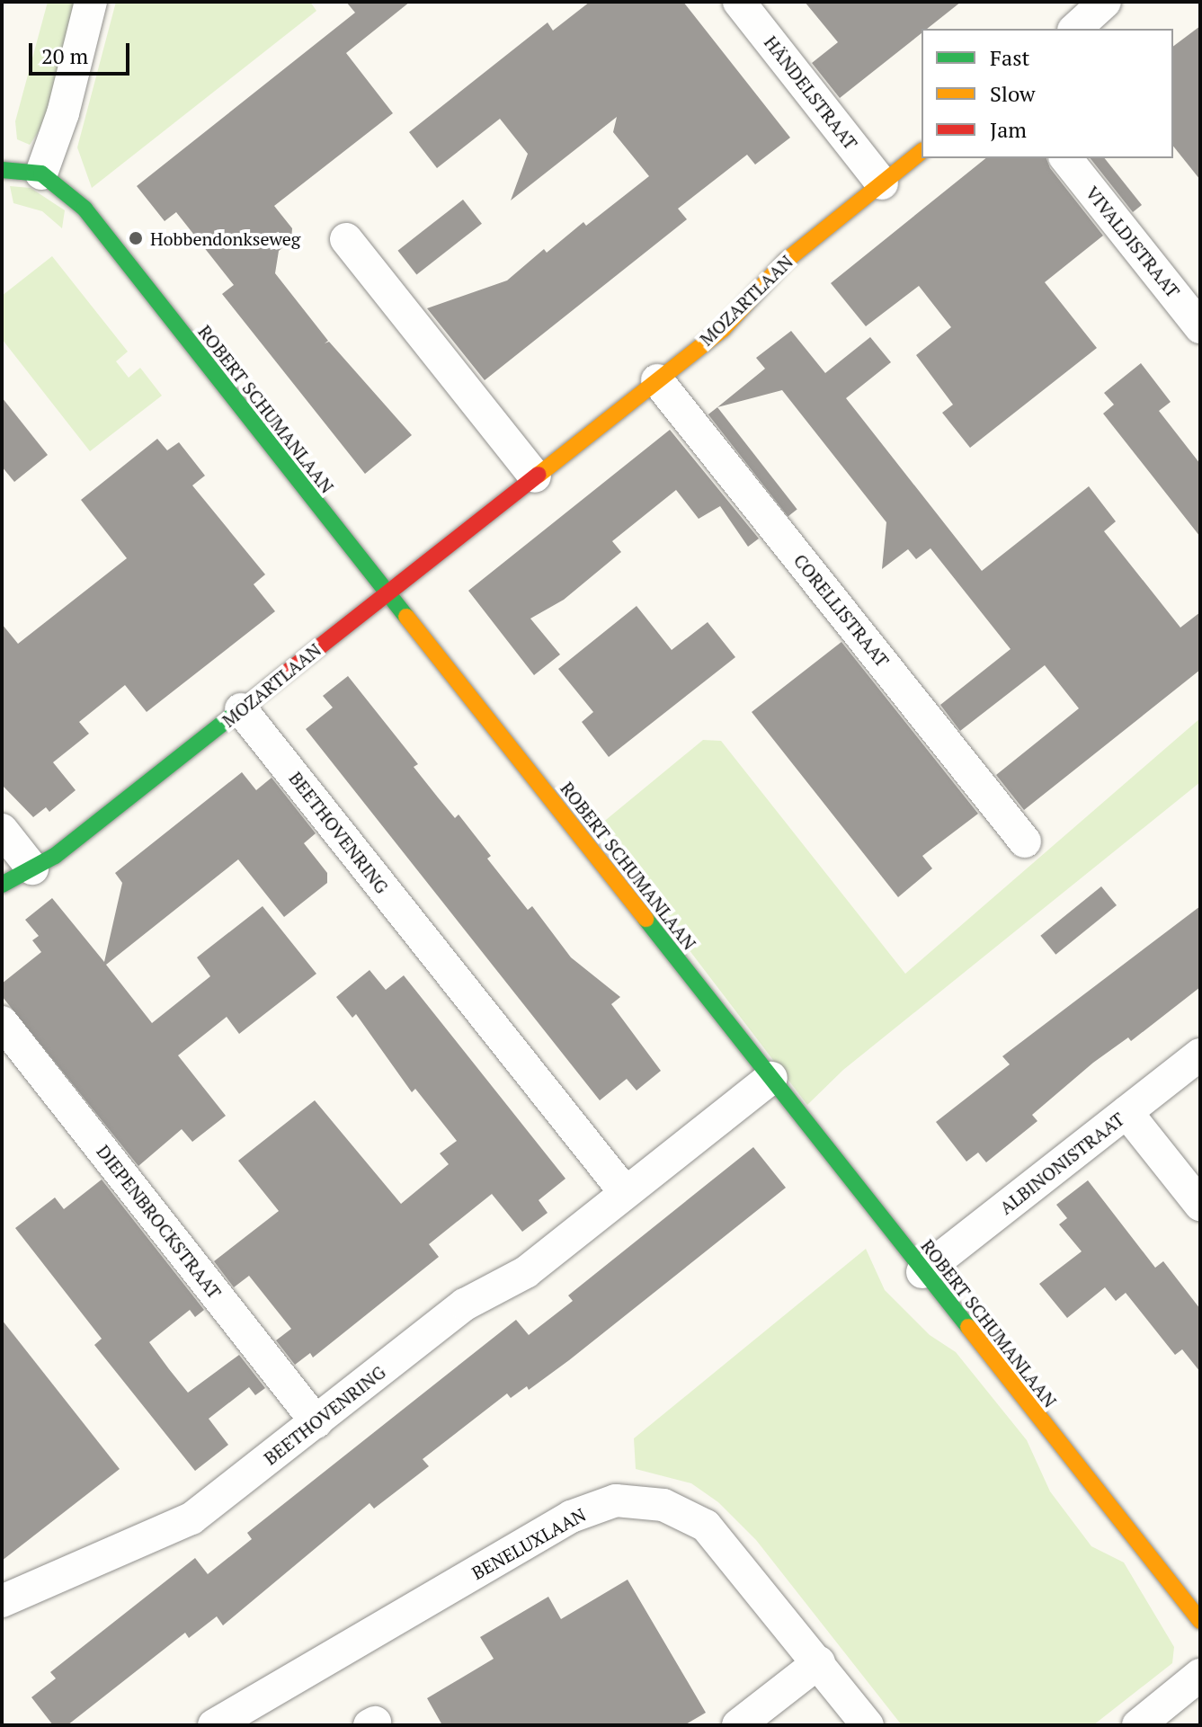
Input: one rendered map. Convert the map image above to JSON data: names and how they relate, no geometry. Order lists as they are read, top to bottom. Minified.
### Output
{"streets":{"street":["HÄNDELSTRAAT","VIVALDISTRAAT","MOZARTLAAN","ROBERT SCHUMANLAAN","CORELLISTRAAT","BEETHOVENRING","ALBINONISTRAAT","DIEPENBROCKSTRAAT","BENELUXLAAN"]},"crossings":[["HÄNDELSTRAAT","MOZARTLAAN"],["MOZARTLAAN","ROBERT SCHUMANLAAN"],["MOZARTLAAN","CORELLISTRAAT"],["MOZARTLAAN","BEETHOVENRING"],["ROBERT SCHUMANLAAN","BEETHOVENRING"],["ROBERT SCHUMANLAAN","ALBINONISTRAAT"],["BEETHOVENRING","DIEPENBROCKSTRAAT"]],"places":["Hobbendonkseweg"],"legend":["Fast","Slow","Jam"],"scale_bar":"20 m"}
